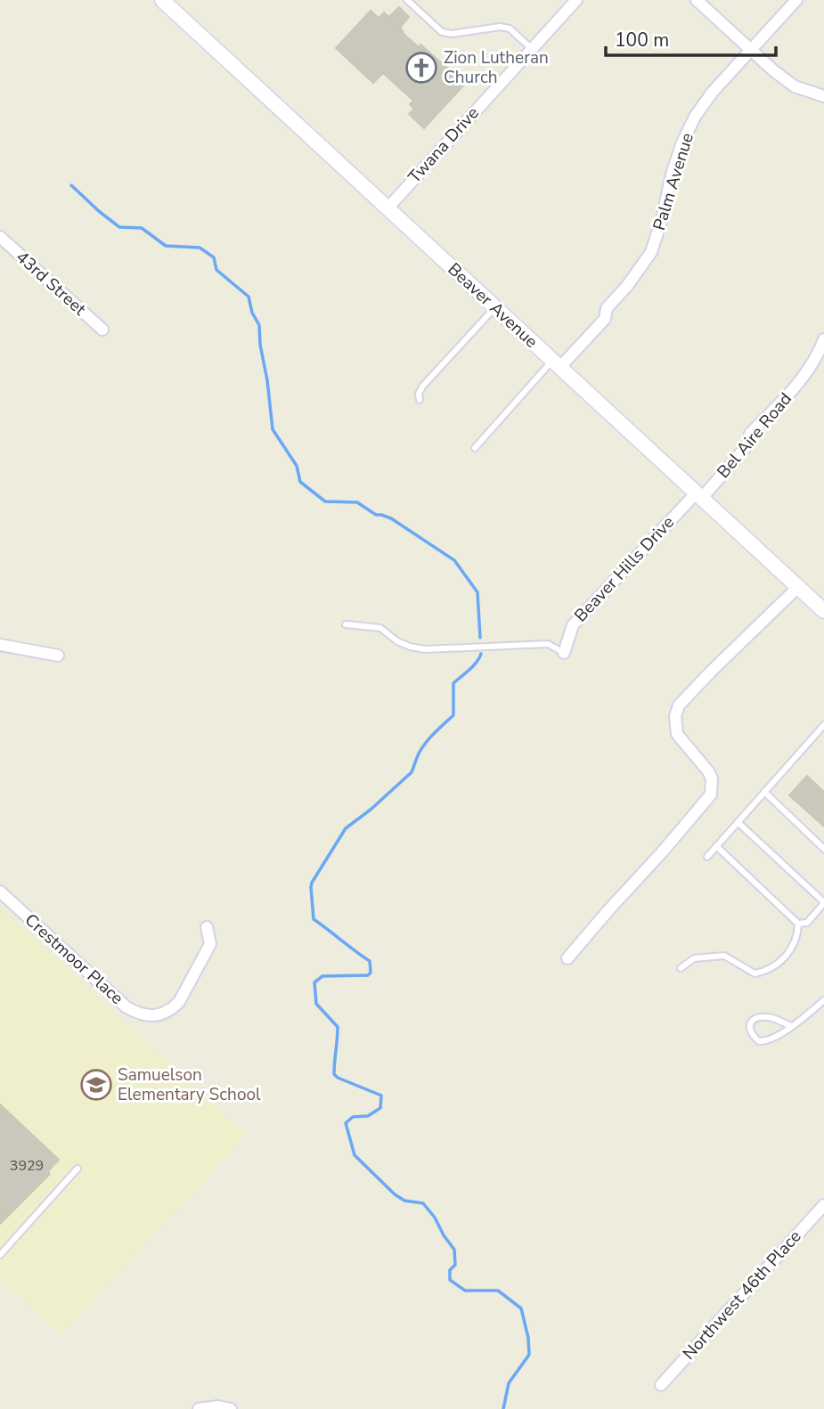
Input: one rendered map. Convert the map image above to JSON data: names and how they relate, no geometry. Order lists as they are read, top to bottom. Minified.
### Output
{"streets":{"main road":["Beaver Avenue"],"street":["Twana Drive","Palm Avenue","43rd Street","Bel Aire Road","Beaver Hills Drive","Crestmoor Place","Northwest 46th Place"]},"crossings":[["Twana Drive","Beaver Avenue"],["Palm Avenue","Beaver Avenue"],["Beaver Avenue","Bel Aire Road"],["Beaver Avenue","Beaver Hills Drive"],["Bel Aire Road","Beaver Hills Drive"]],"places":{"church":["Zion Lutheran Church"],"school or university":["Samuelson Elementary School"]},"house_numbers":["3929"],"scale_bar":"100 m"}
